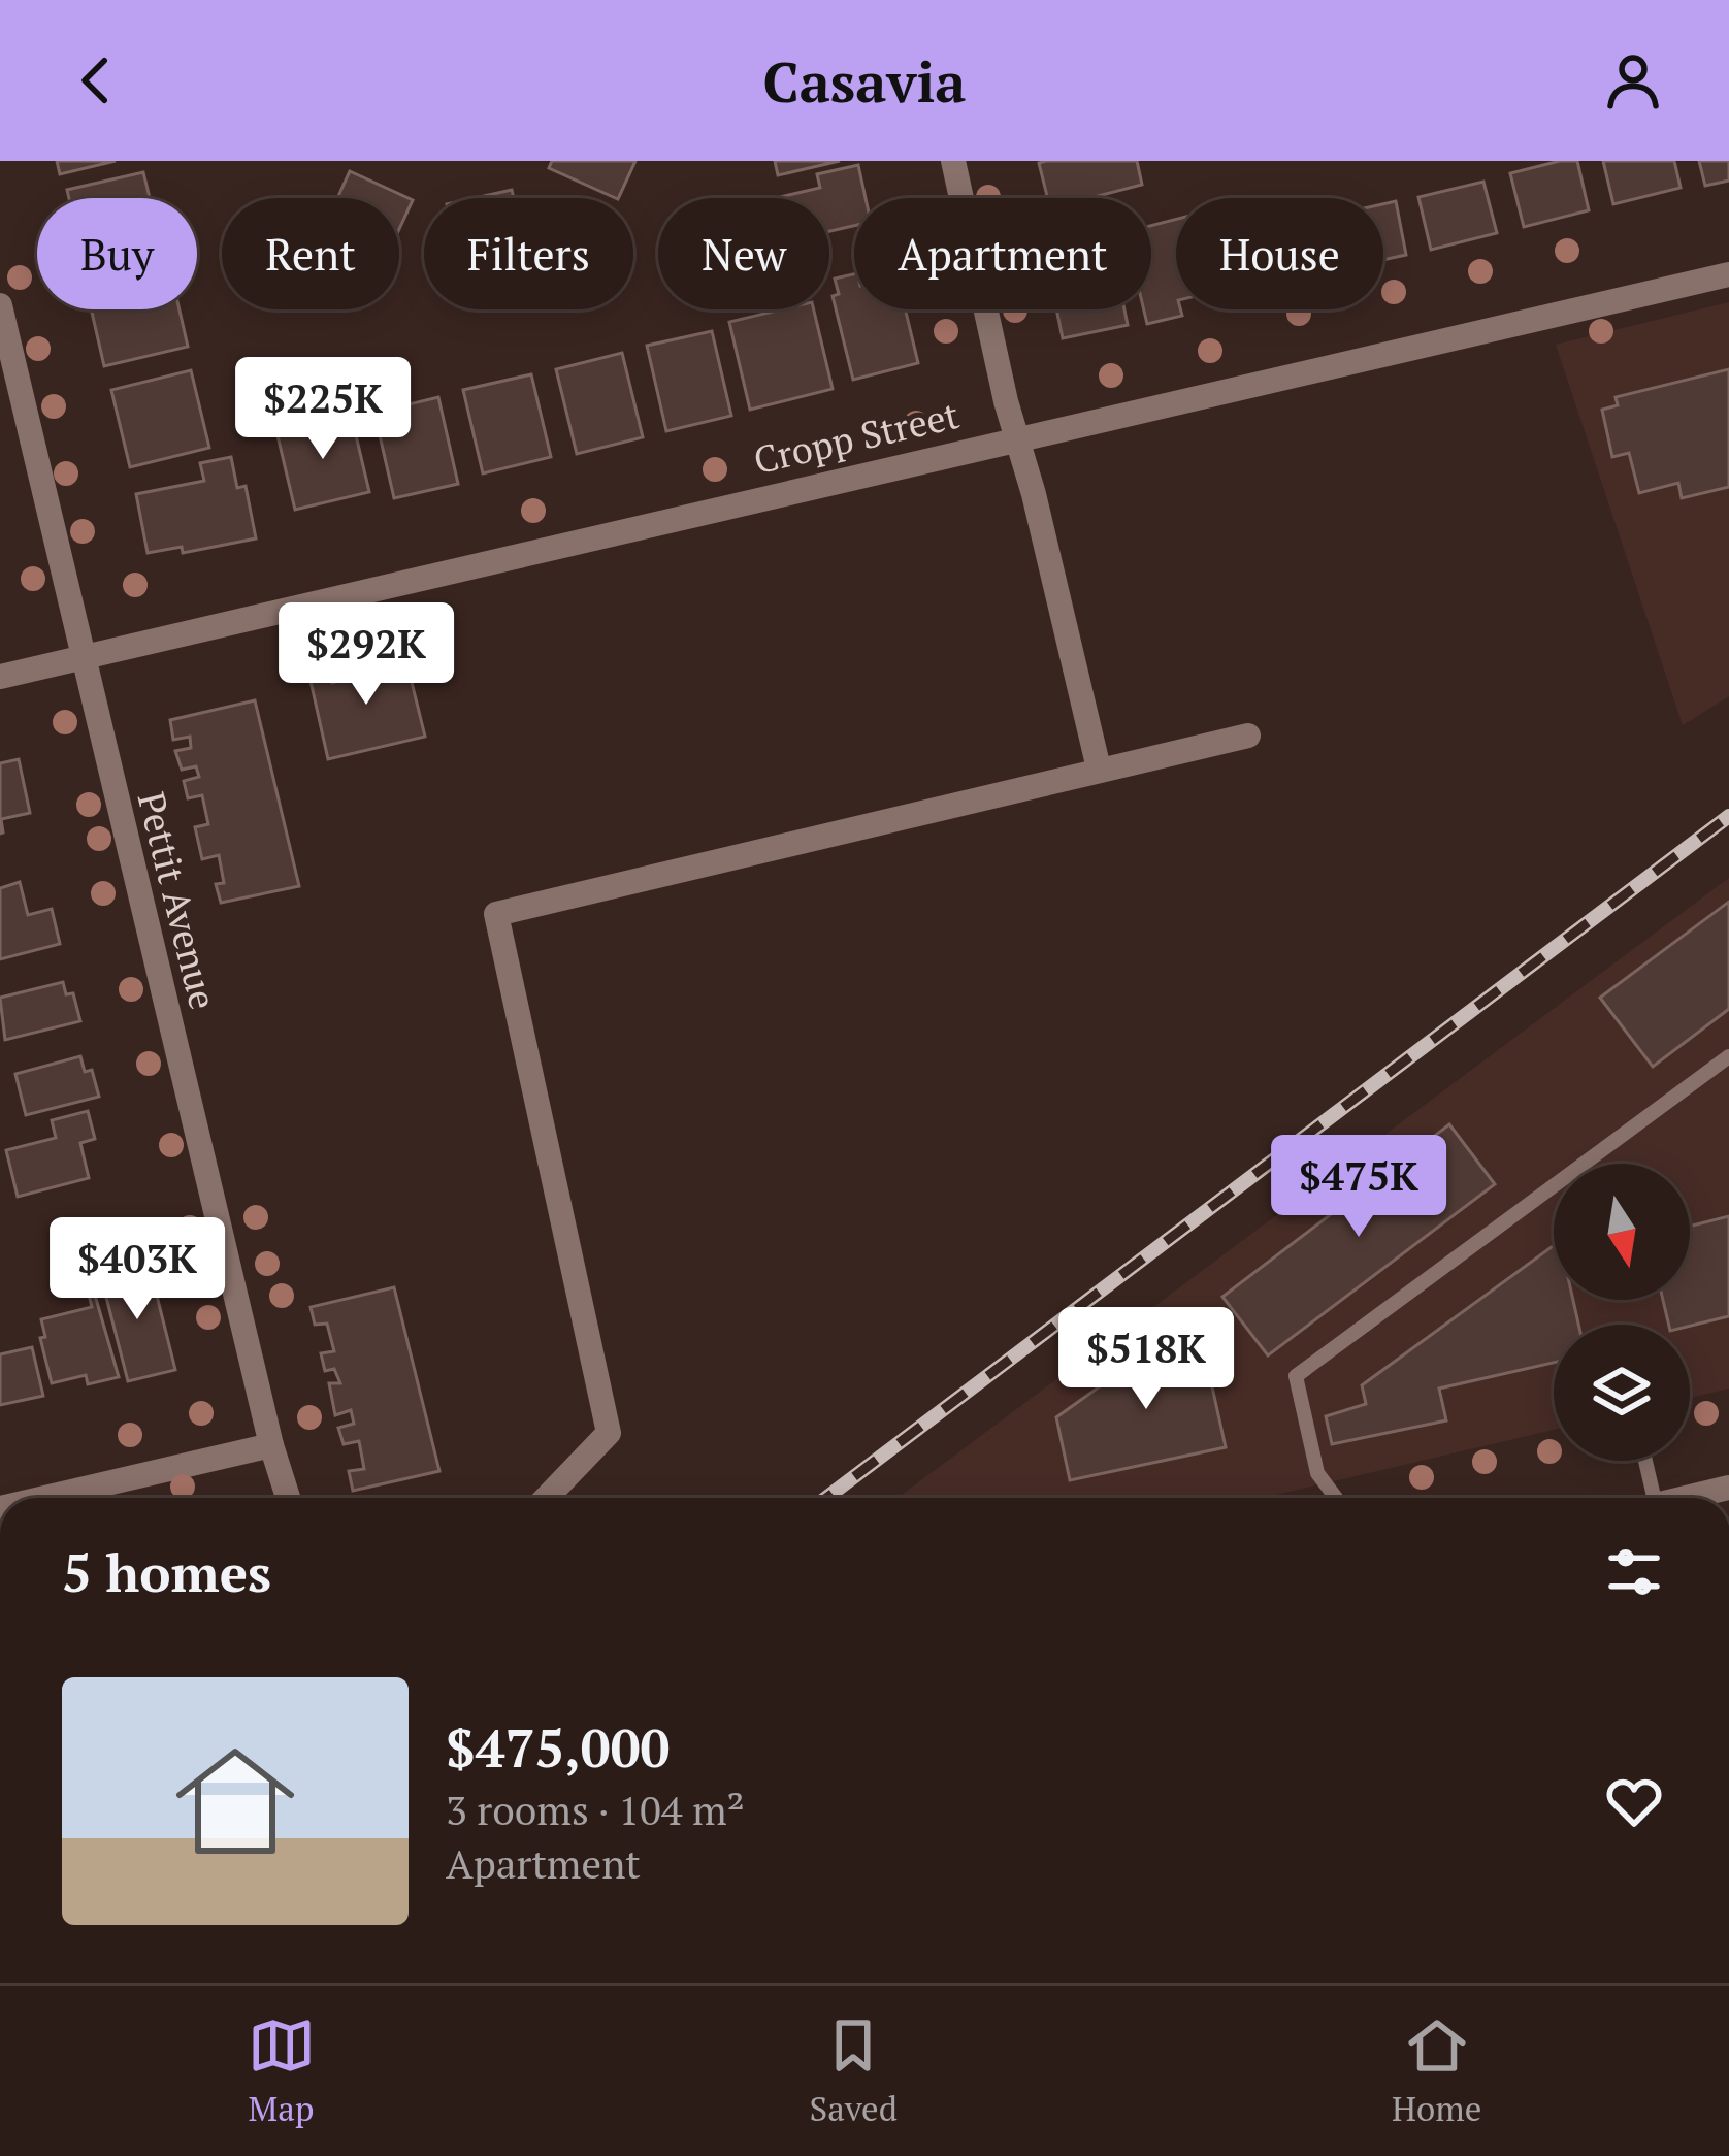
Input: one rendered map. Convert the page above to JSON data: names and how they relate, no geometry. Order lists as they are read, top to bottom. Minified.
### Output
{"streets":{"street":["Cropp Street","Pettit Avenue"]},"crossings":[["Cropp Street","Pettit Avenue"]],"north":"bottom","page":{"header":"Casavia","chip":["Buy","Rent","Filters","New","Apartment","House"],"price":["$225K","$292K","$475K","$403K","$518K"],"heading":"5 homes","list":[{"name":"$475,000","note":"3 rooms · 104 m² · Apartment"}],"tabs":["Map","Saved","Home"]}}
